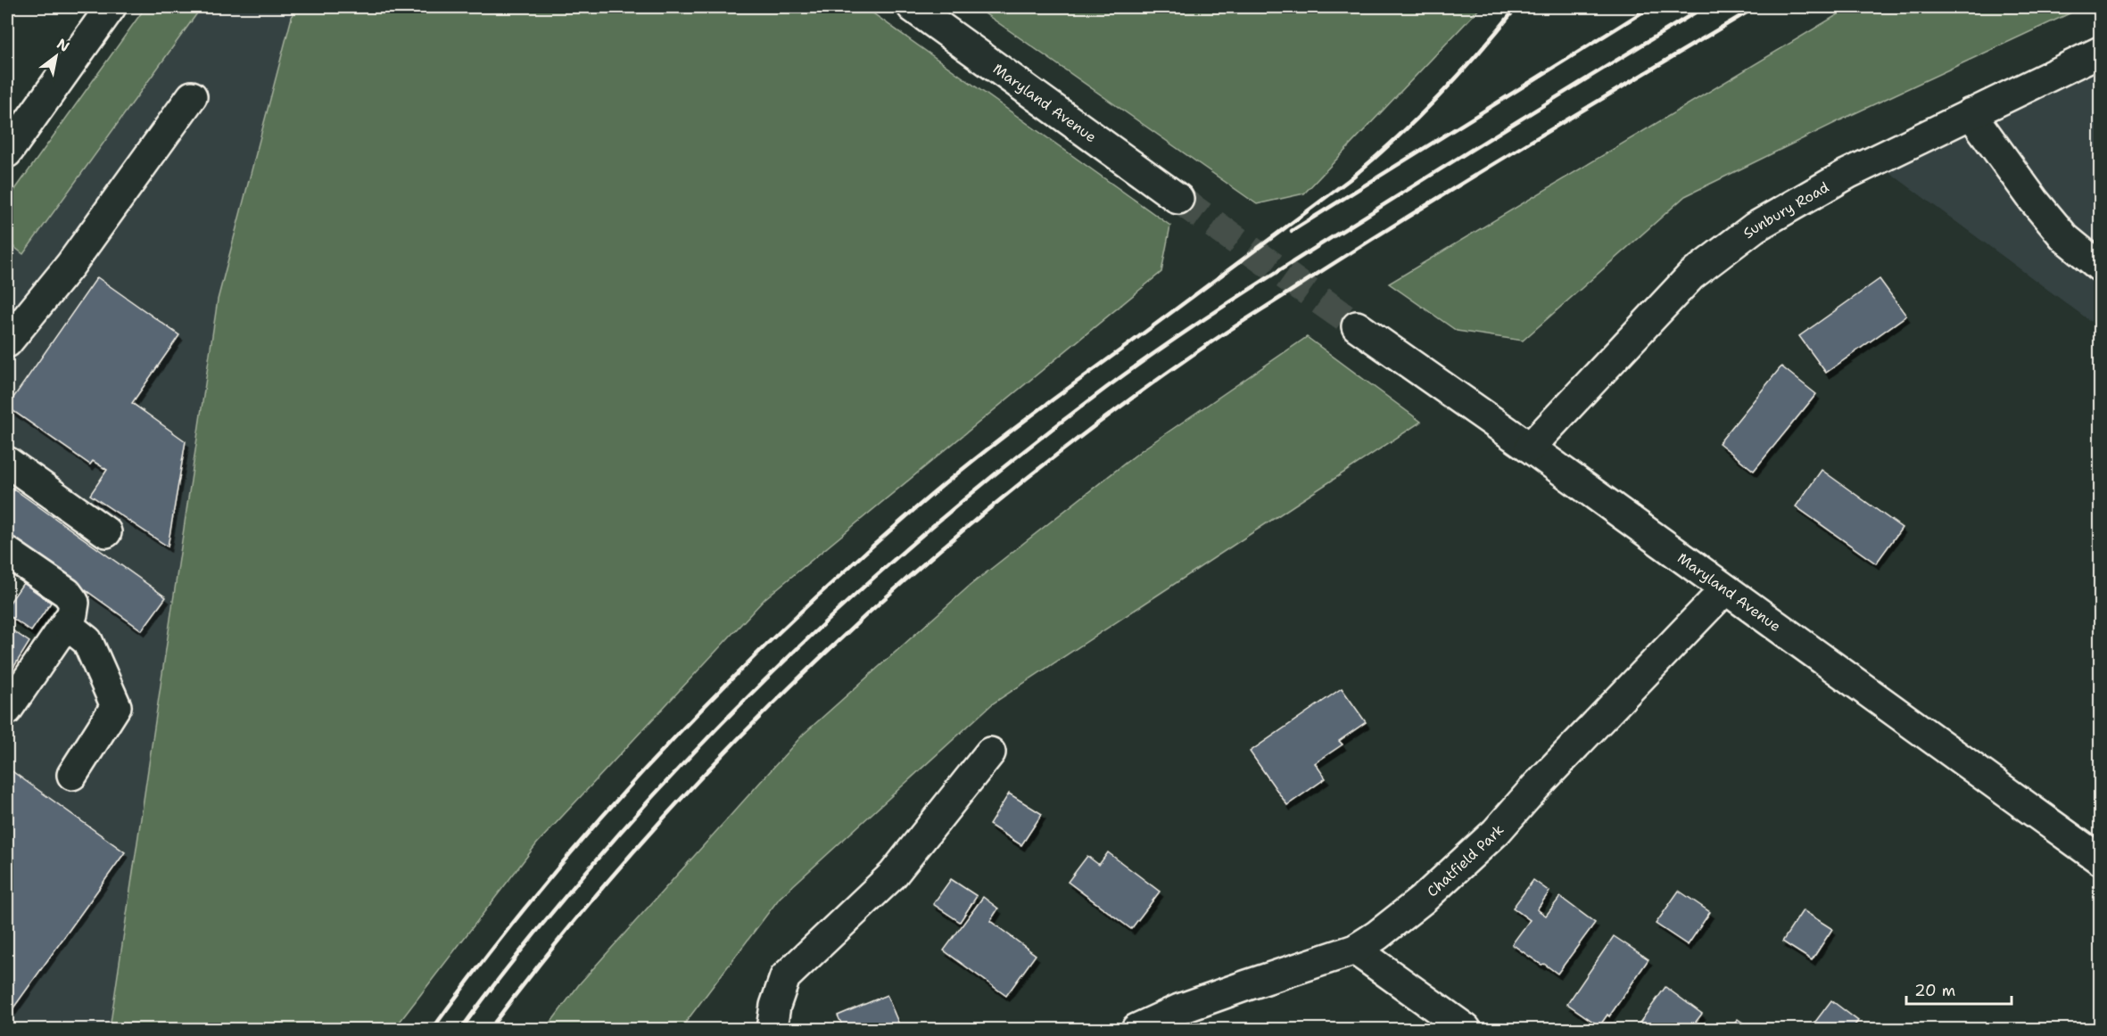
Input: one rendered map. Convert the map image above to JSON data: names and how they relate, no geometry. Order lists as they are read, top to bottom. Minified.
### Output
{"streets":{"street":["Maryland Avenue","Sunbury Road","Chatfield Park"]},"crossings":[["Maryland Avenue","Sunbury Road"],["Maryland Avenue","Chatfield Park"]],"scale_bar":"20 m","north":"top right"}
